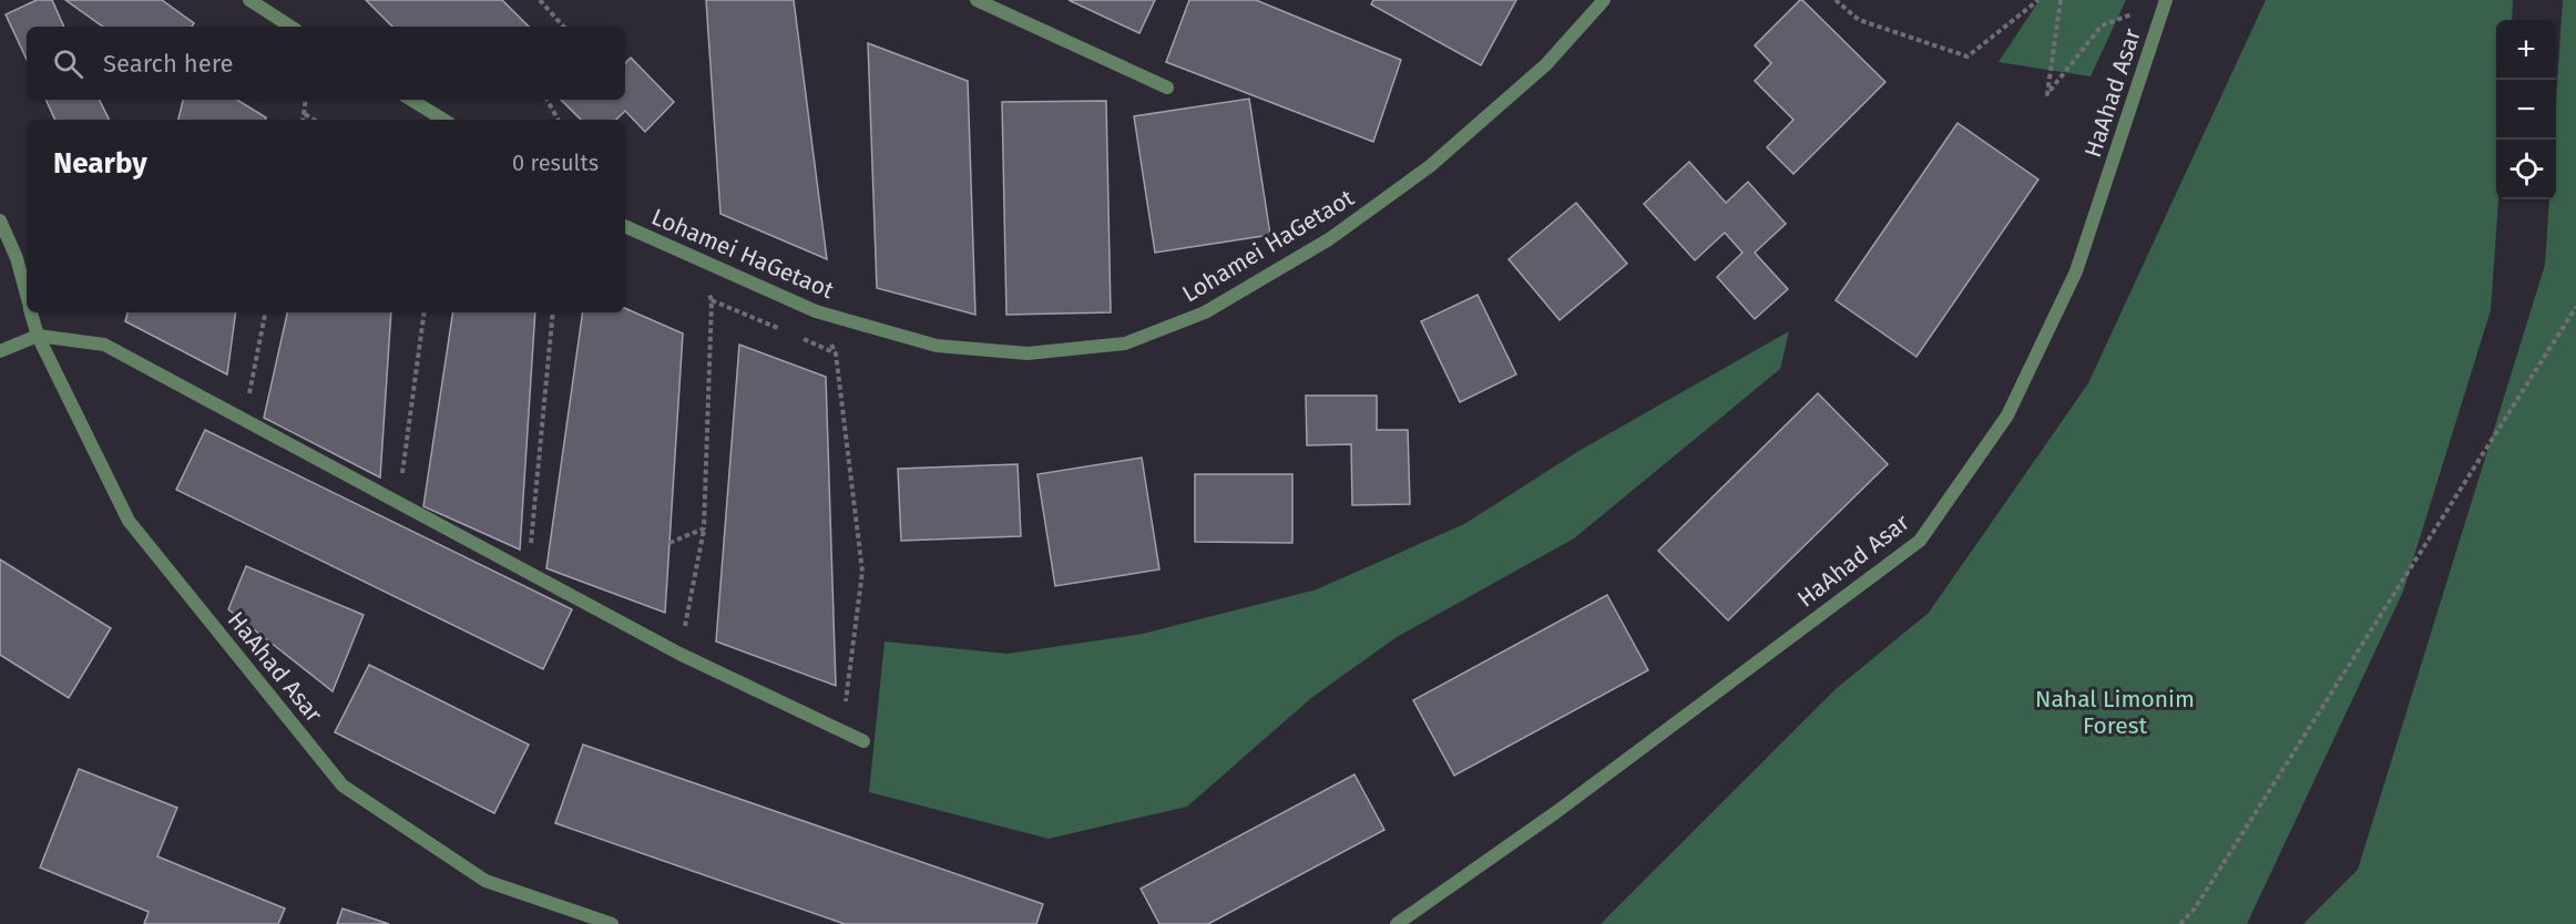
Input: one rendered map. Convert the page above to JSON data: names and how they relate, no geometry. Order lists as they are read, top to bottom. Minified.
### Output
{"streets":{"street":["HaAhad Asar","Lohamei HaGetaot"]},"parks":["Nahal Limonim Forest"],"page":{"map_buttons":["+","−"],"search":"Search here","heading":["Nearby","0 results"]}}
